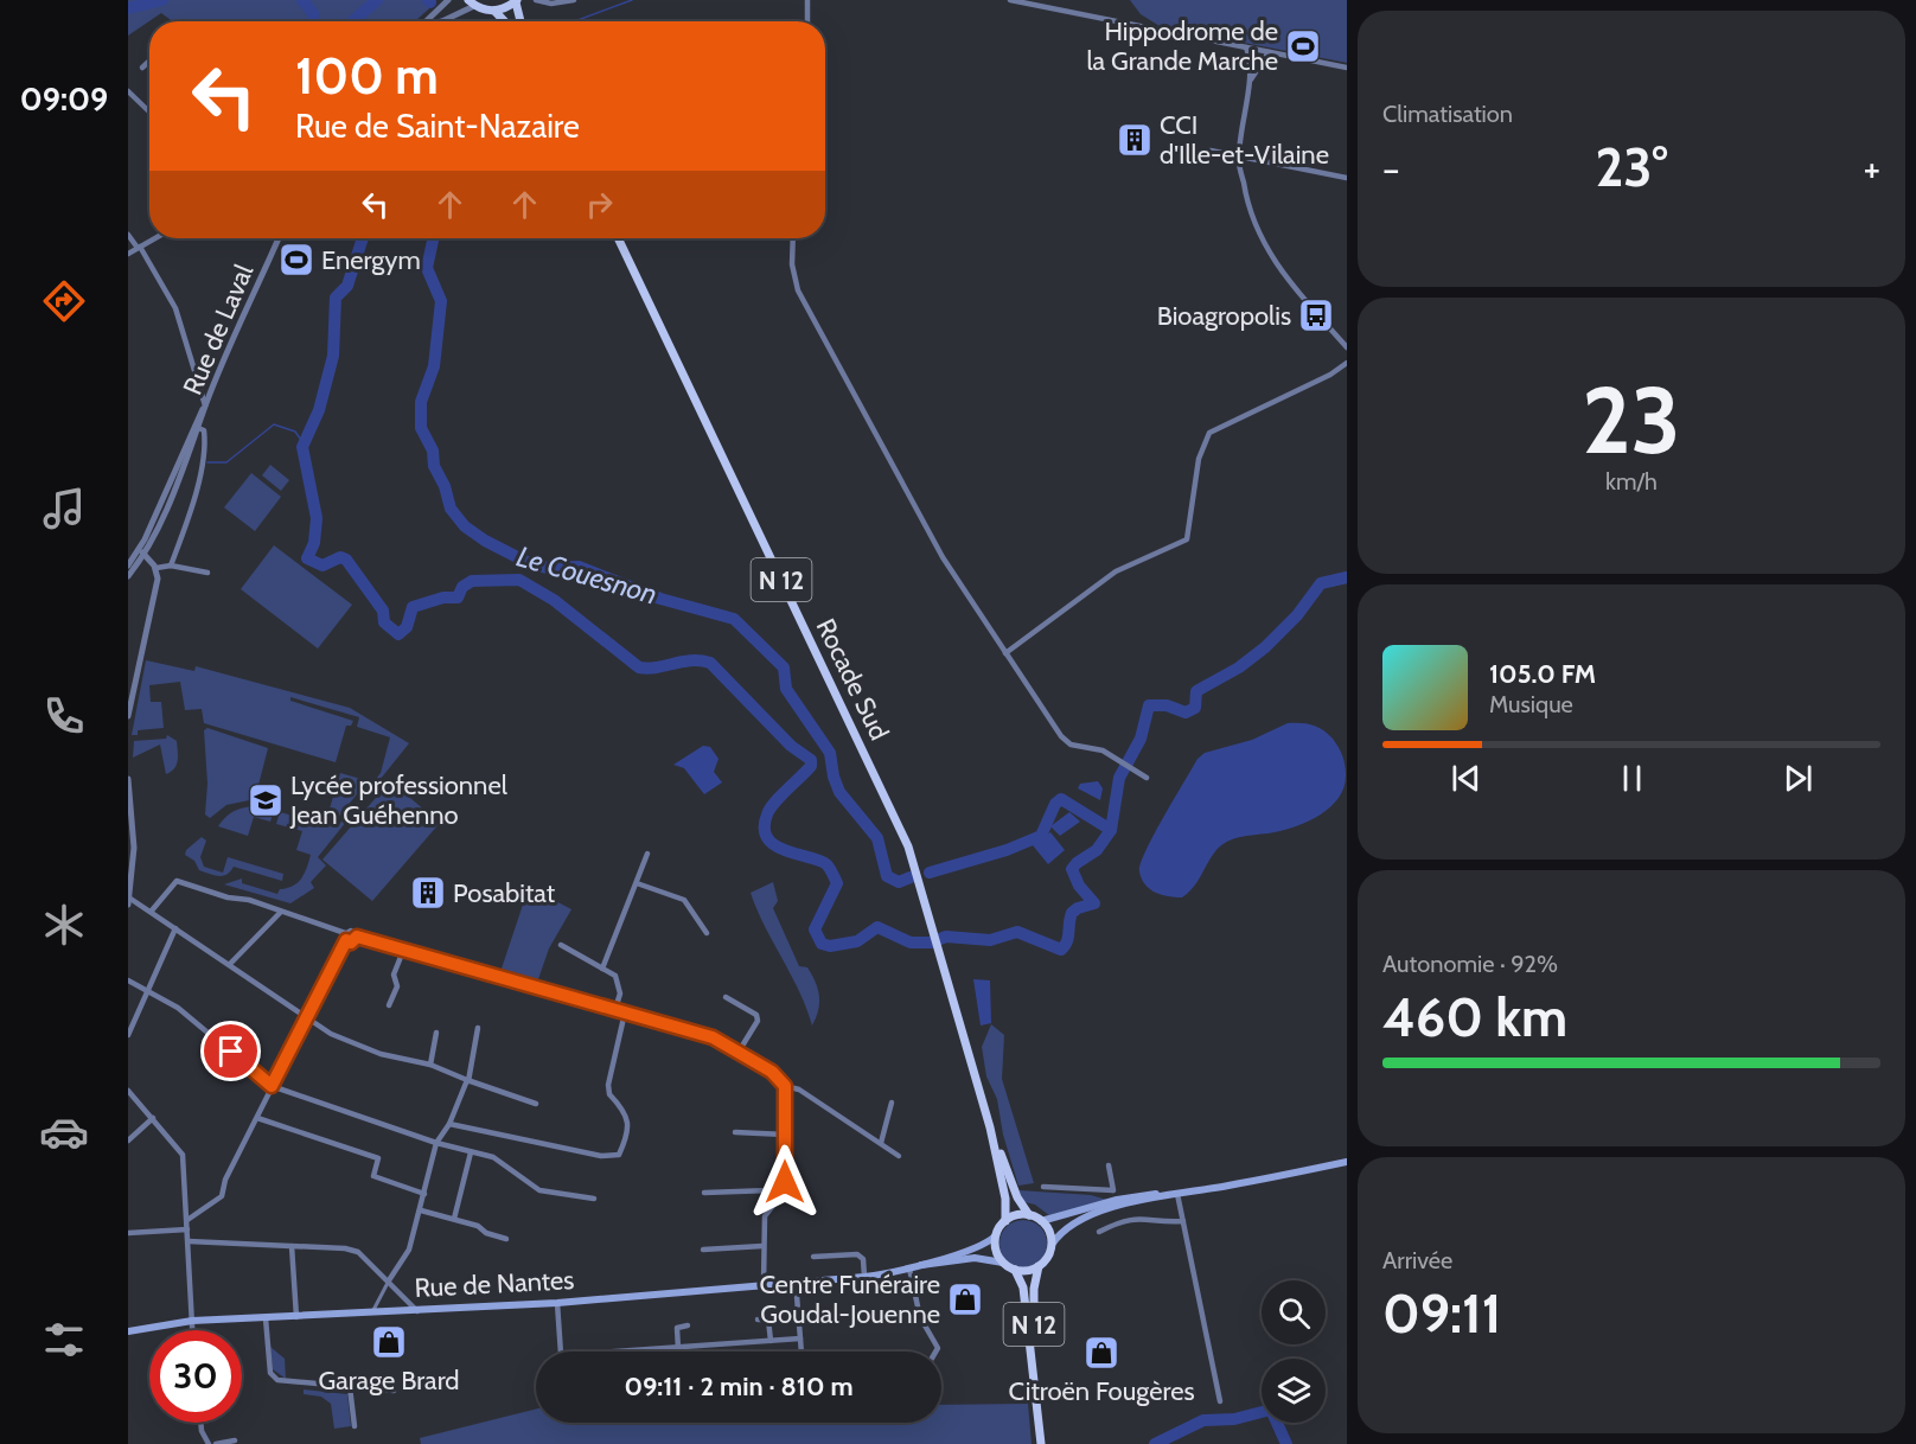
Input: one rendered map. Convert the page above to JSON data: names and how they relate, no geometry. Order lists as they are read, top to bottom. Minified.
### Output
{"streets":{"main road":["N 12","Rocade Sud","Rue de Nantes"],"street":["Rue de Laval"]},"crossings":[["N 12","Rocade Sud"],["N 12","Rue de Nantes"],["Rocade Sud","Rue de Nantes"]],"water":["Le Couesnon"],"places":{"sports":["Hippodrome de la Grande Marche","Energym"],"building":["CCI d'Ille-et-Vilaine","Posabitat"],"bus stop":["Bioagropolis"],"school or university":["Lycée professionnel Jean Guéhenno"],"shop":["Centre Funéraire Goudal-Jouenne","Garage Brard","Citroën Fougères"]},"page":{"tabs":"09:09","tile":["Climatisation",["23","km/h"],["Autonomie · 92%","460 km"],["Arrivée","09:11"]],"turn":["100 m","Rue de Saint-Nazaire"],"heat":["−","23°","+"],"song":["105.0 FM","Musique"],"limit":"30","trip":"09:11 · 2 min · 810 m"}}
